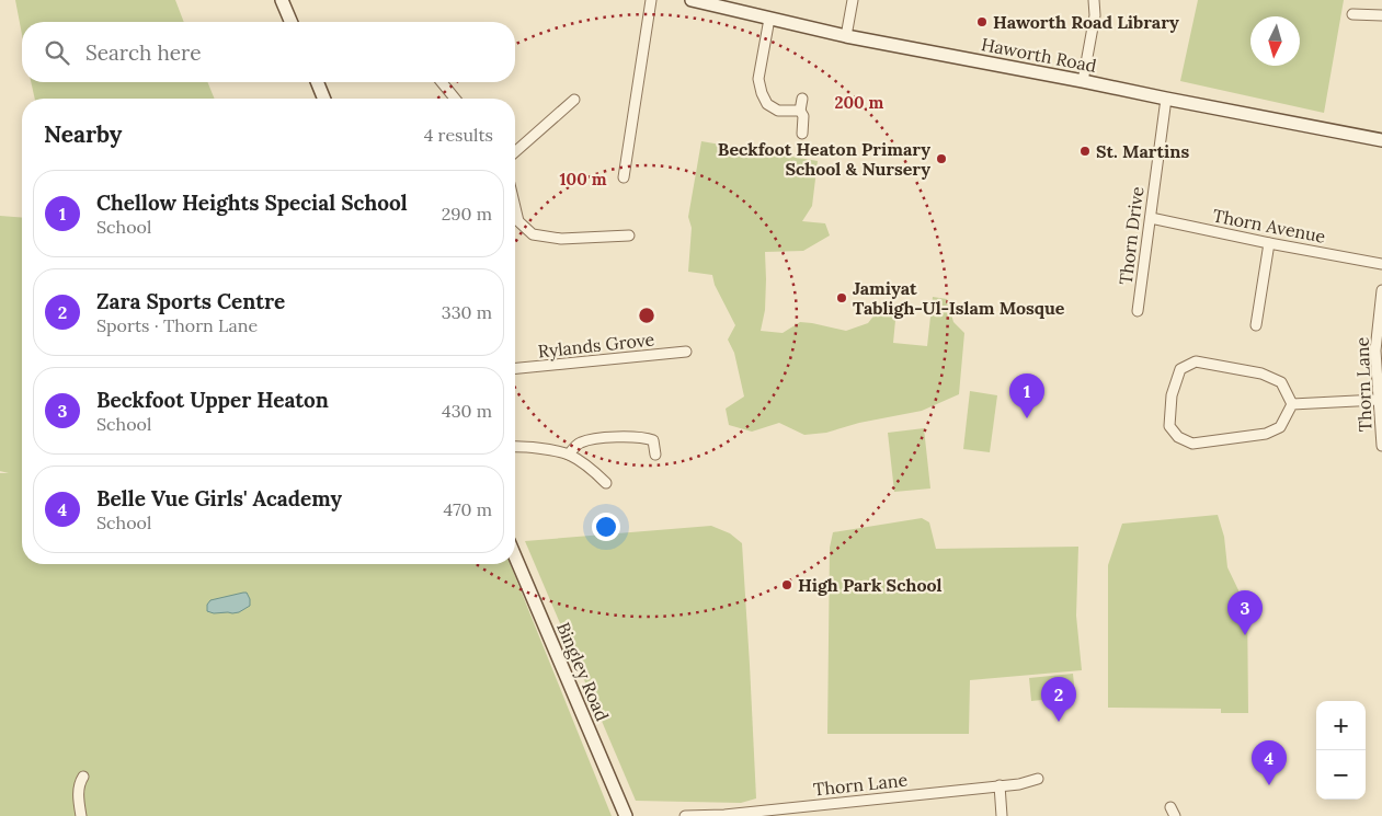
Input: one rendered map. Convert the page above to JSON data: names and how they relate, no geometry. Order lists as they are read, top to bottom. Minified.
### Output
{"streets":{"main road":["Haworth Road","Bingley Road"],"street":["Thorn Avenue","Thorn Drive","Rylands Grove","Thorn Lane"]},"crossings":[["Haworth Road","Thorn Drive"],["Thorn Avenue","Thorn Drive"]],"places":["Haworth Road Library","St. Martins","Beckfoot Heaton Primary School & Nursery","Jamiyat Tabligh-Ul-Islam Mosque","High Park School"],"north":"bottom","page":{"search":"Search here","heading":["Nearby","4 results"],"list":[{"mark":"1","name":"Chellow Heights Special School","note":"School","value":"290 m"},{"mark":"2","name":"Zara Sports Centre","note":"Sports · Thorn Lane","value":"330 m"},{"mark":"3","name":"Beckfoot Upper Heaton","note":"School","value":"430 m"},{"mark":"4","name":"Belle Vue Girls' Academy","note":"School","value":"470 m"}],"pins":["1","3","2","4"],"map_buttons":["+","−"]},"rings":["200 m","100 m"]}
